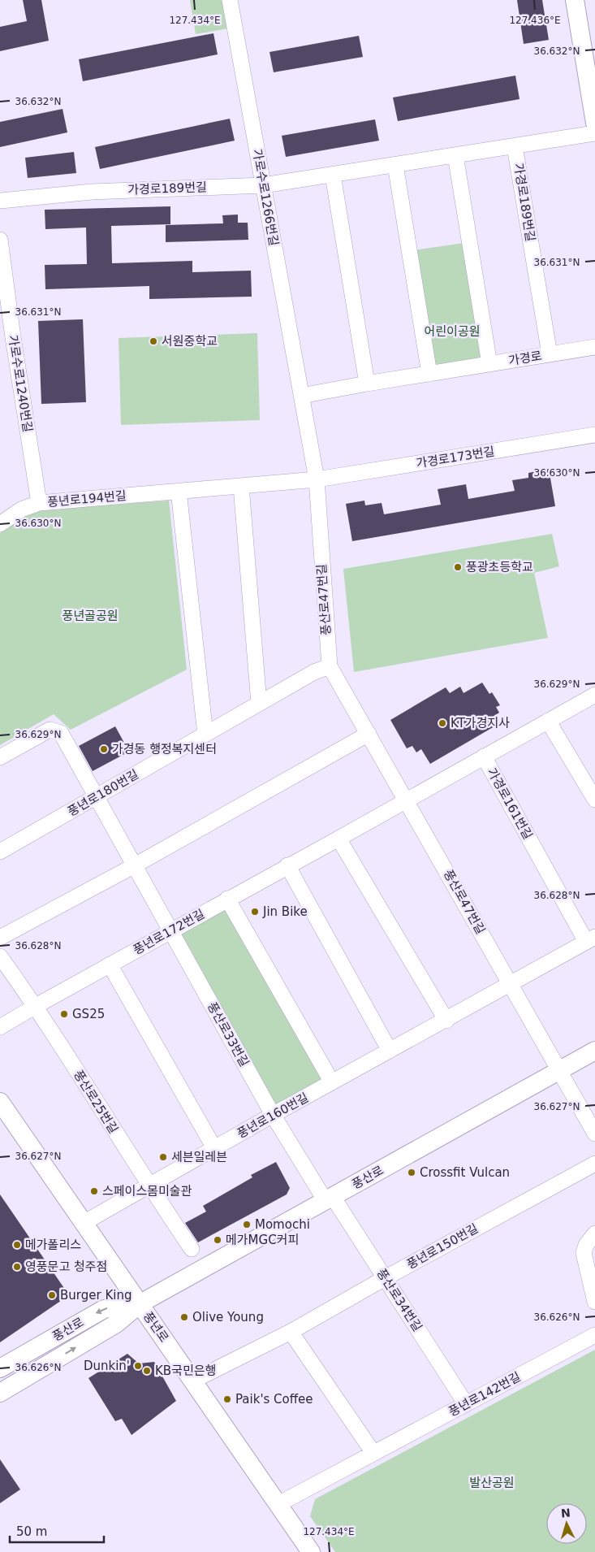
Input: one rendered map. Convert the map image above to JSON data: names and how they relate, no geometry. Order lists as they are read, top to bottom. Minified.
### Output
{"streets":{"street":["가경로189번길","가로수로1266번길","가경로","가로수로1240번길","가경로173번길","풍년로194번길","풍산로47번길","풍년로180번길","가경로161번길","풍년로172번길","풍산로33번길","풍산로25번길","풍년로160번길","풍산로","풍년로150번길","풍산로34번길","풍년로","풍년로142번길"]},"crossings":[["가경로189번길","가로수로1266번길"],["가경로189번길","가경로"],["가로수로1266번길","가경로173번길"],["가로수로1266번길","풍년로194번길"],["가로수로1266번길","풍산로47번길"],["가로수로1240번길","풍년로194번길"],["가경로173번길","풍년로194번길"],["가경로173번길","풍산로47번길"],["풍년로194번길","풍산로47번길"],["풍산로47번길","풍년로180번길"],["풍산로47번길","가경로161번길"],["풍산로47번길","풍년로172번길"],["풍산로47번길","풍년로160번길"],["풍산로47번길","풍산로"],["풍년로180번길","풍산로33번길"],["가경로161번길","풍년로172번길"],["가경로161번길","풍년로160번길"],["풍년로172번길","풍산로33번길"],["풍년로172번길","풍산로25번길"],["풍산로33번길","풍년로160번길"],["풍산로33번길","풍산로"],["풍산로33번길","풍산로34번길"],["풍산로25번길","풍년로160번길"],["풍년로160번길","풍년로"],["풍산로","풍산로34번길"],["풍산로","풍년로"],["풍년로150번길","풍산로34번길"],["풍년로150번길","풍년로"],["풍산로34번길","풍년로142번길"],["풍년로","풍년로142번길"]],"parks":["어린이공원","풍년골공원","발산공원"],"places":["서원중학교","풍광초등학교","KT가경지사","가경동 행정복지센터","Jin Bike","GS25","세븐일레븐","Crossfit Vulcan","스페이스몸미술관","Momochi","메가MGC커피","메가폴리스","영풍문고 청주점","Burger King","Olive Young","Dunkin'","KB국민은행","Paik's Coffee"],"scale_bar":"50 m","north":"top","coordinates":["127.434°E","127.436°E","36.632°N","36.631°N","36.630°N","36.629°N","36.628°N","36.627°N","36.626°N"]}
